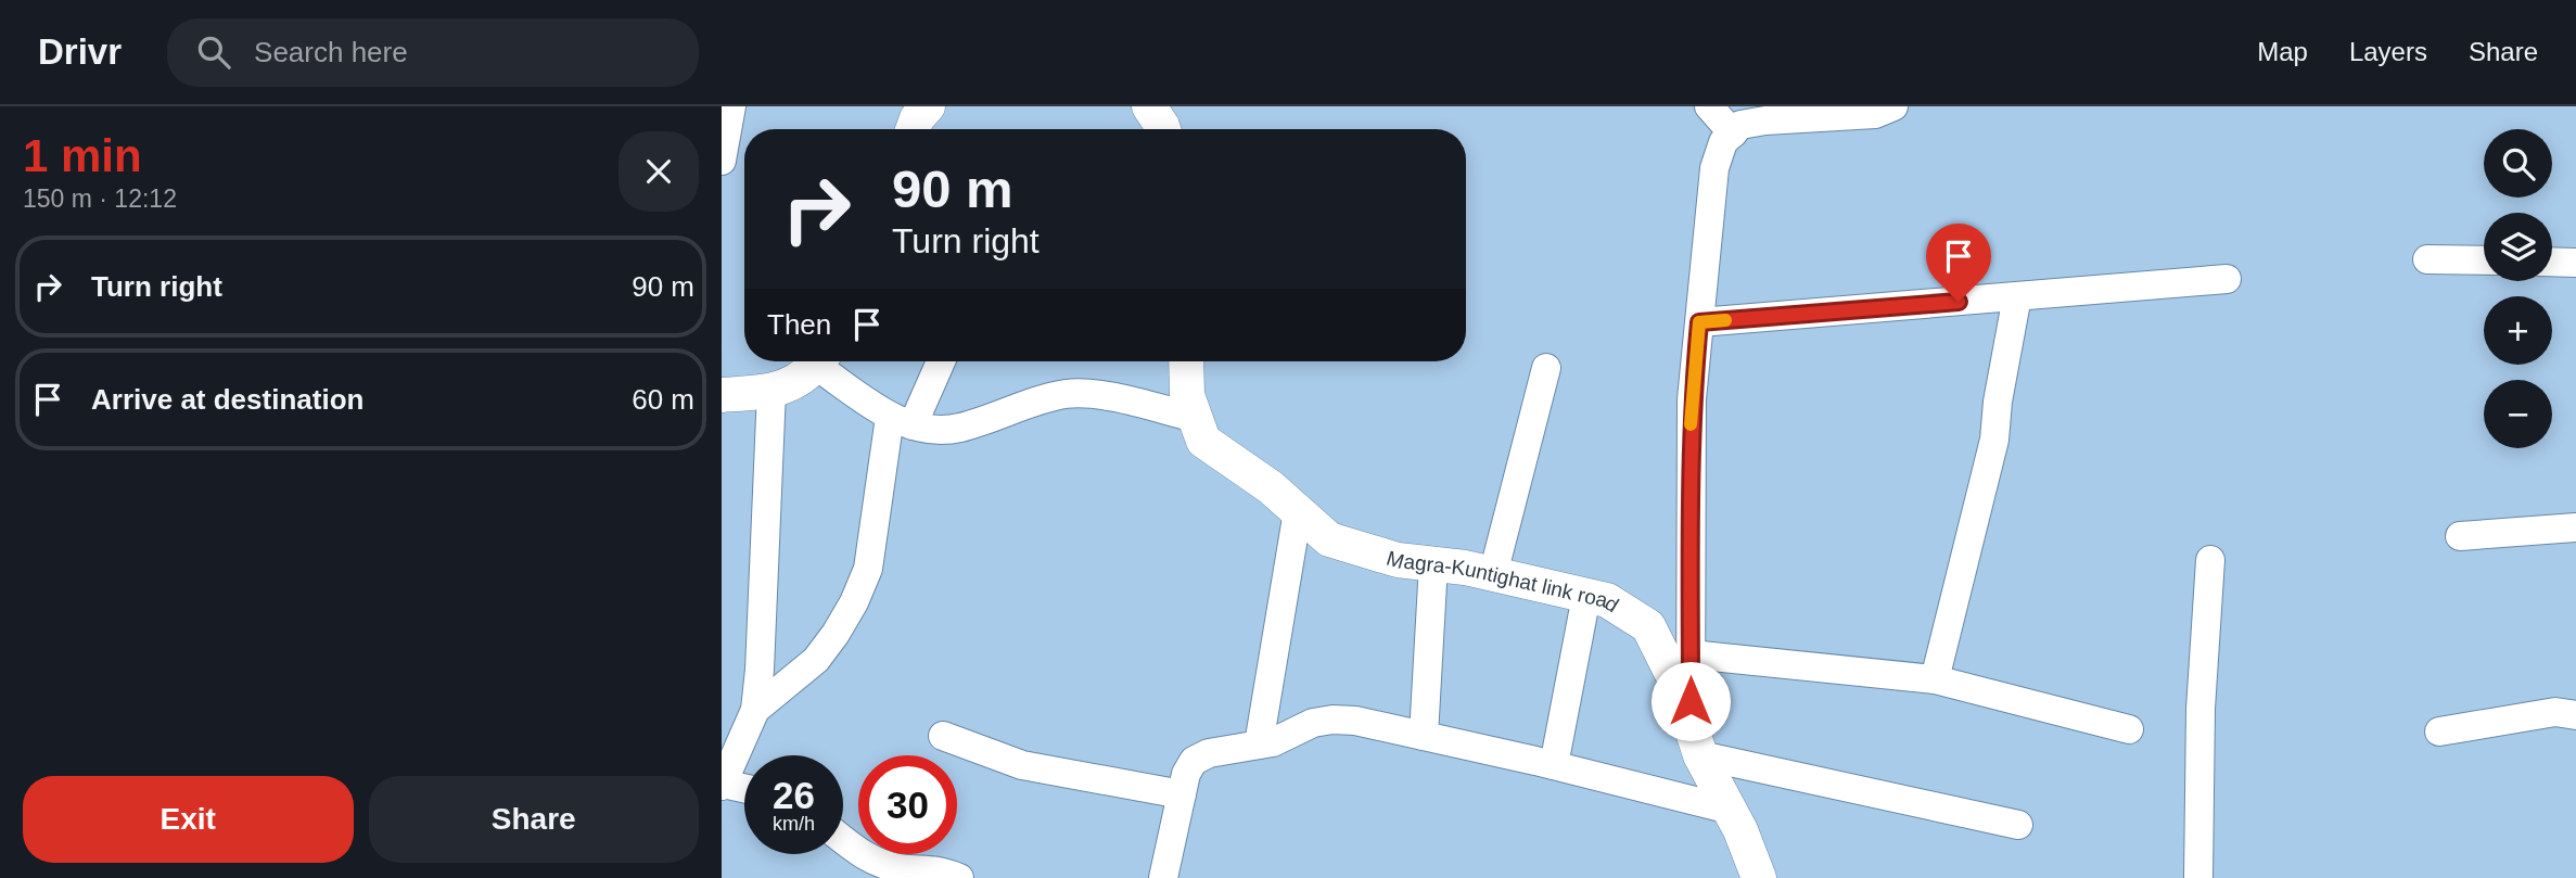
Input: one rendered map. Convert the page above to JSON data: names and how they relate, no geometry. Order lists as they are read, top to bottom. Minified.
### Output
{"streets":{"street":["Magra-Kuntighat link road"]},"page":{"header":"Drivr","search":"Search here","nav":["Map","Layers","Share"],"heading":["1 min","150 m · 12:12"],"map_buttons":["+","−"],"turn":["90 m","Turn right"],"list":[{"name":"Turn right","value":"90 m"},{"name":"Arrive at destination","value":"60 m"}],"then":"Then","speed":"26 km/h","limit":"30","buttons":["Exit","Share"]}}
